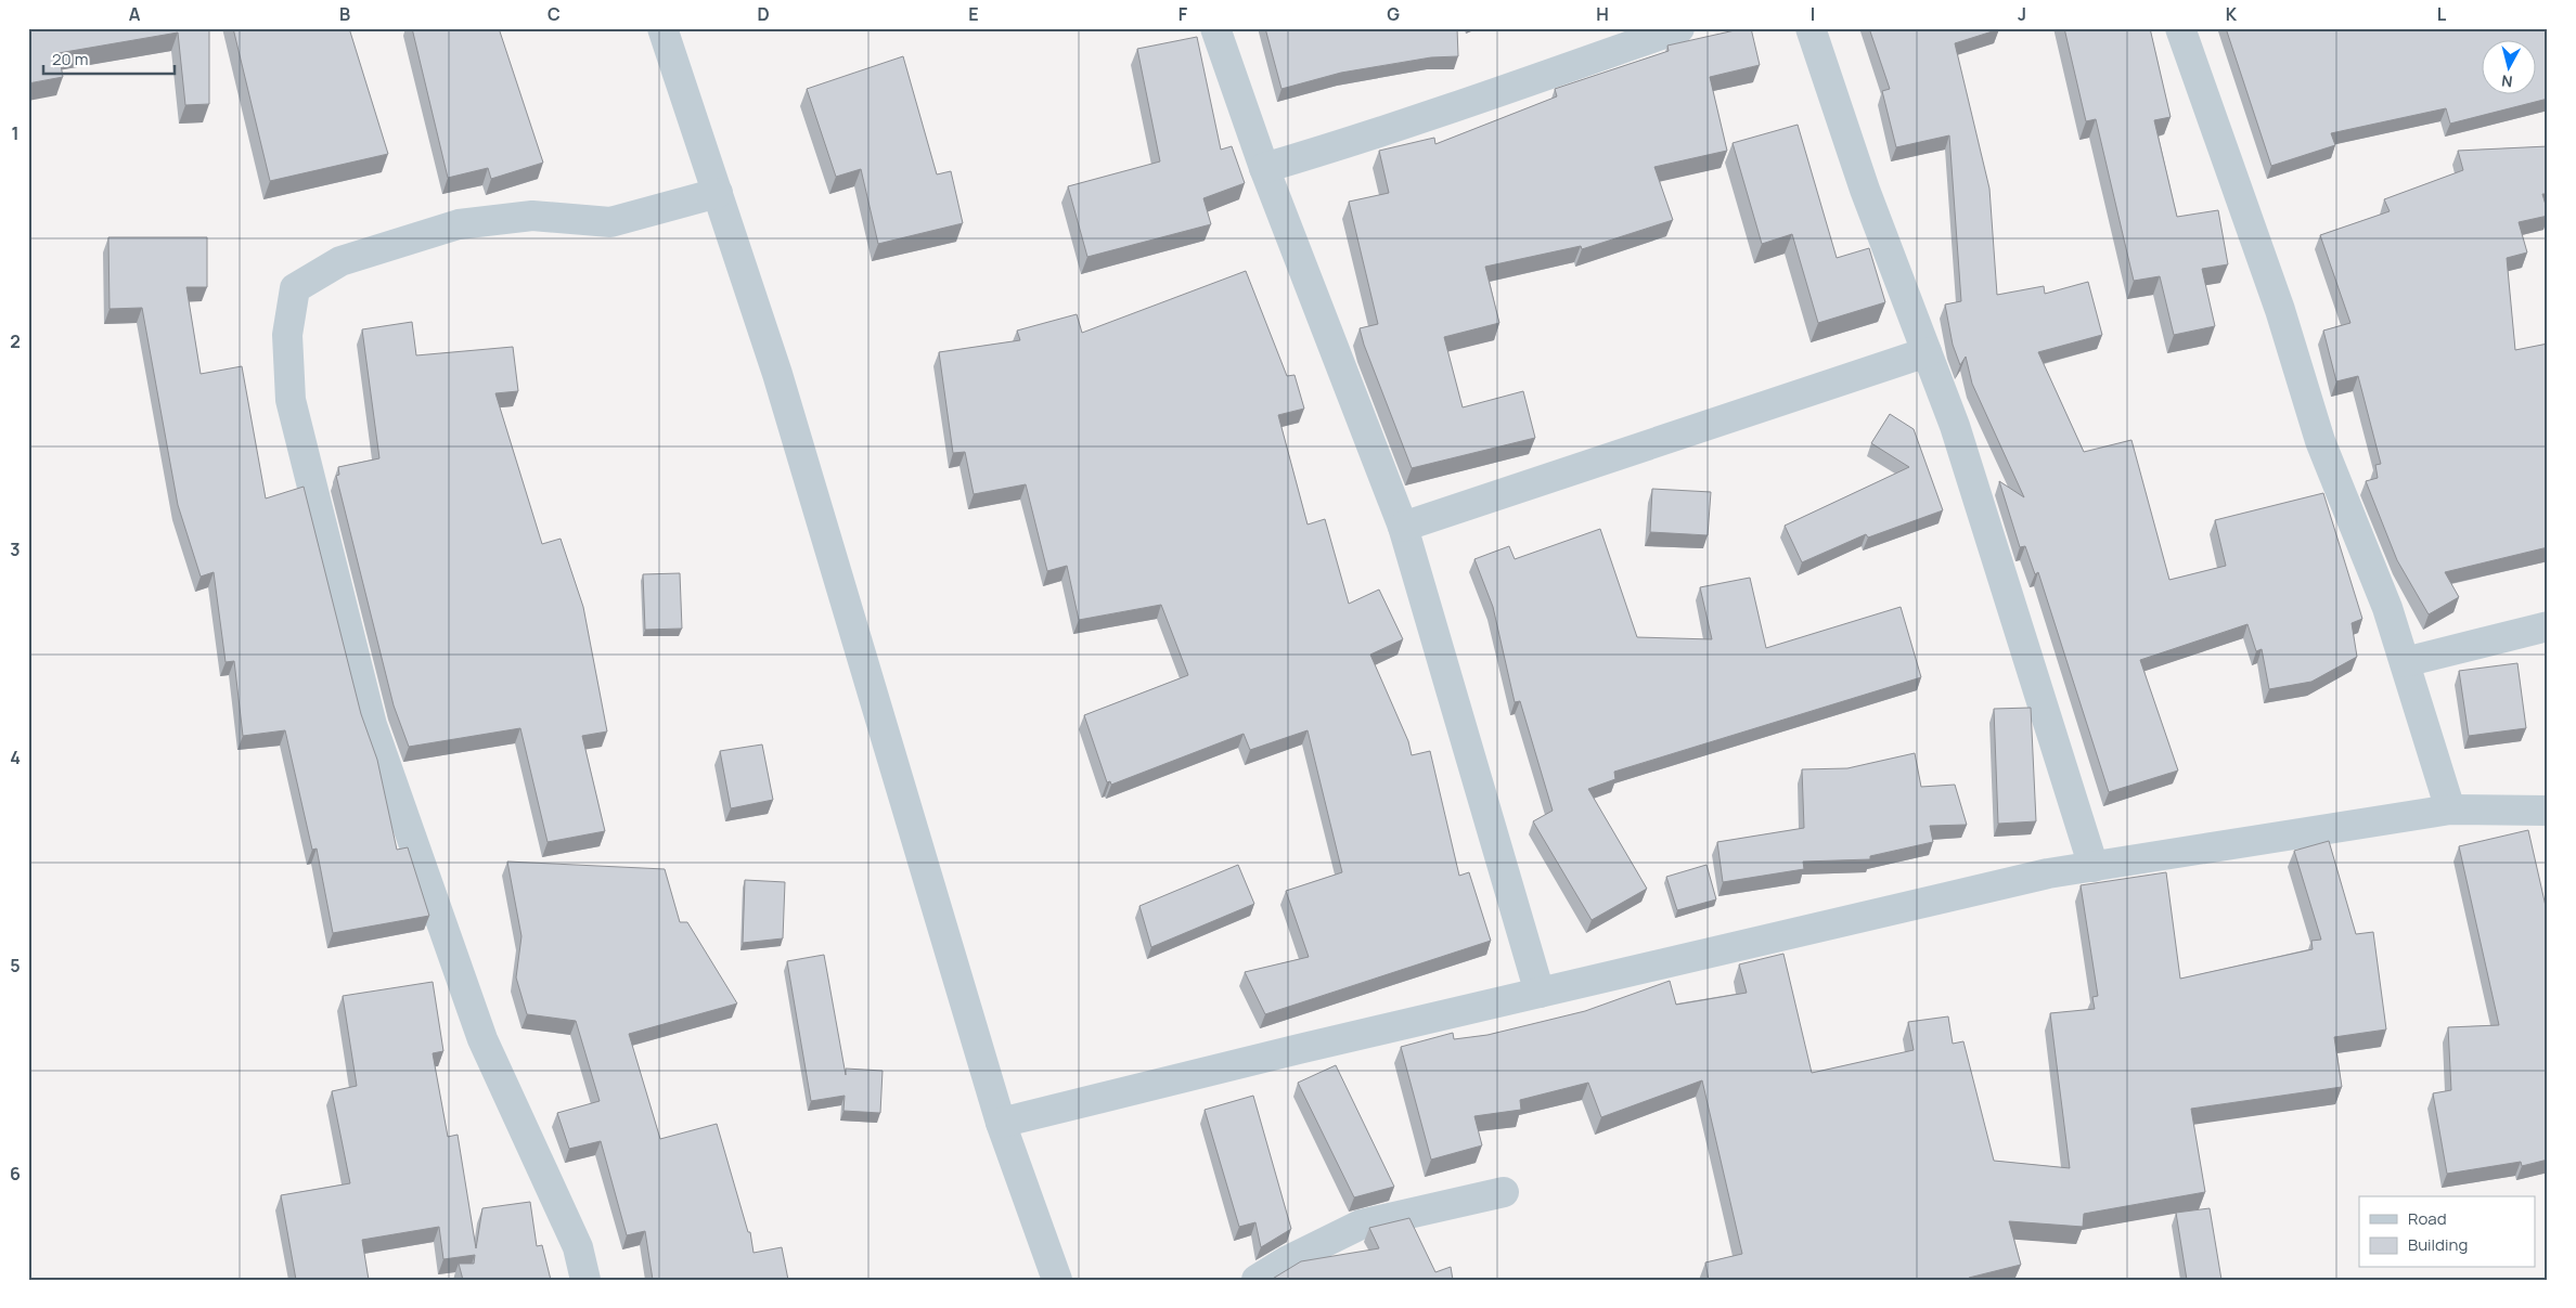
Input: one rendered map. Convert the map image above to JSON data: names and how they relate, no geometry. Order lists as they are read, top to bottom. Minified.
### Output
{"legend":["Road","Building"],"scale_bar":"20 m","north":"bottom","grid":{"columns":["A","B","C","D","E","F","G","H","I","J","K","L"],"rows":["1","2","3","4","5","6"]}}
